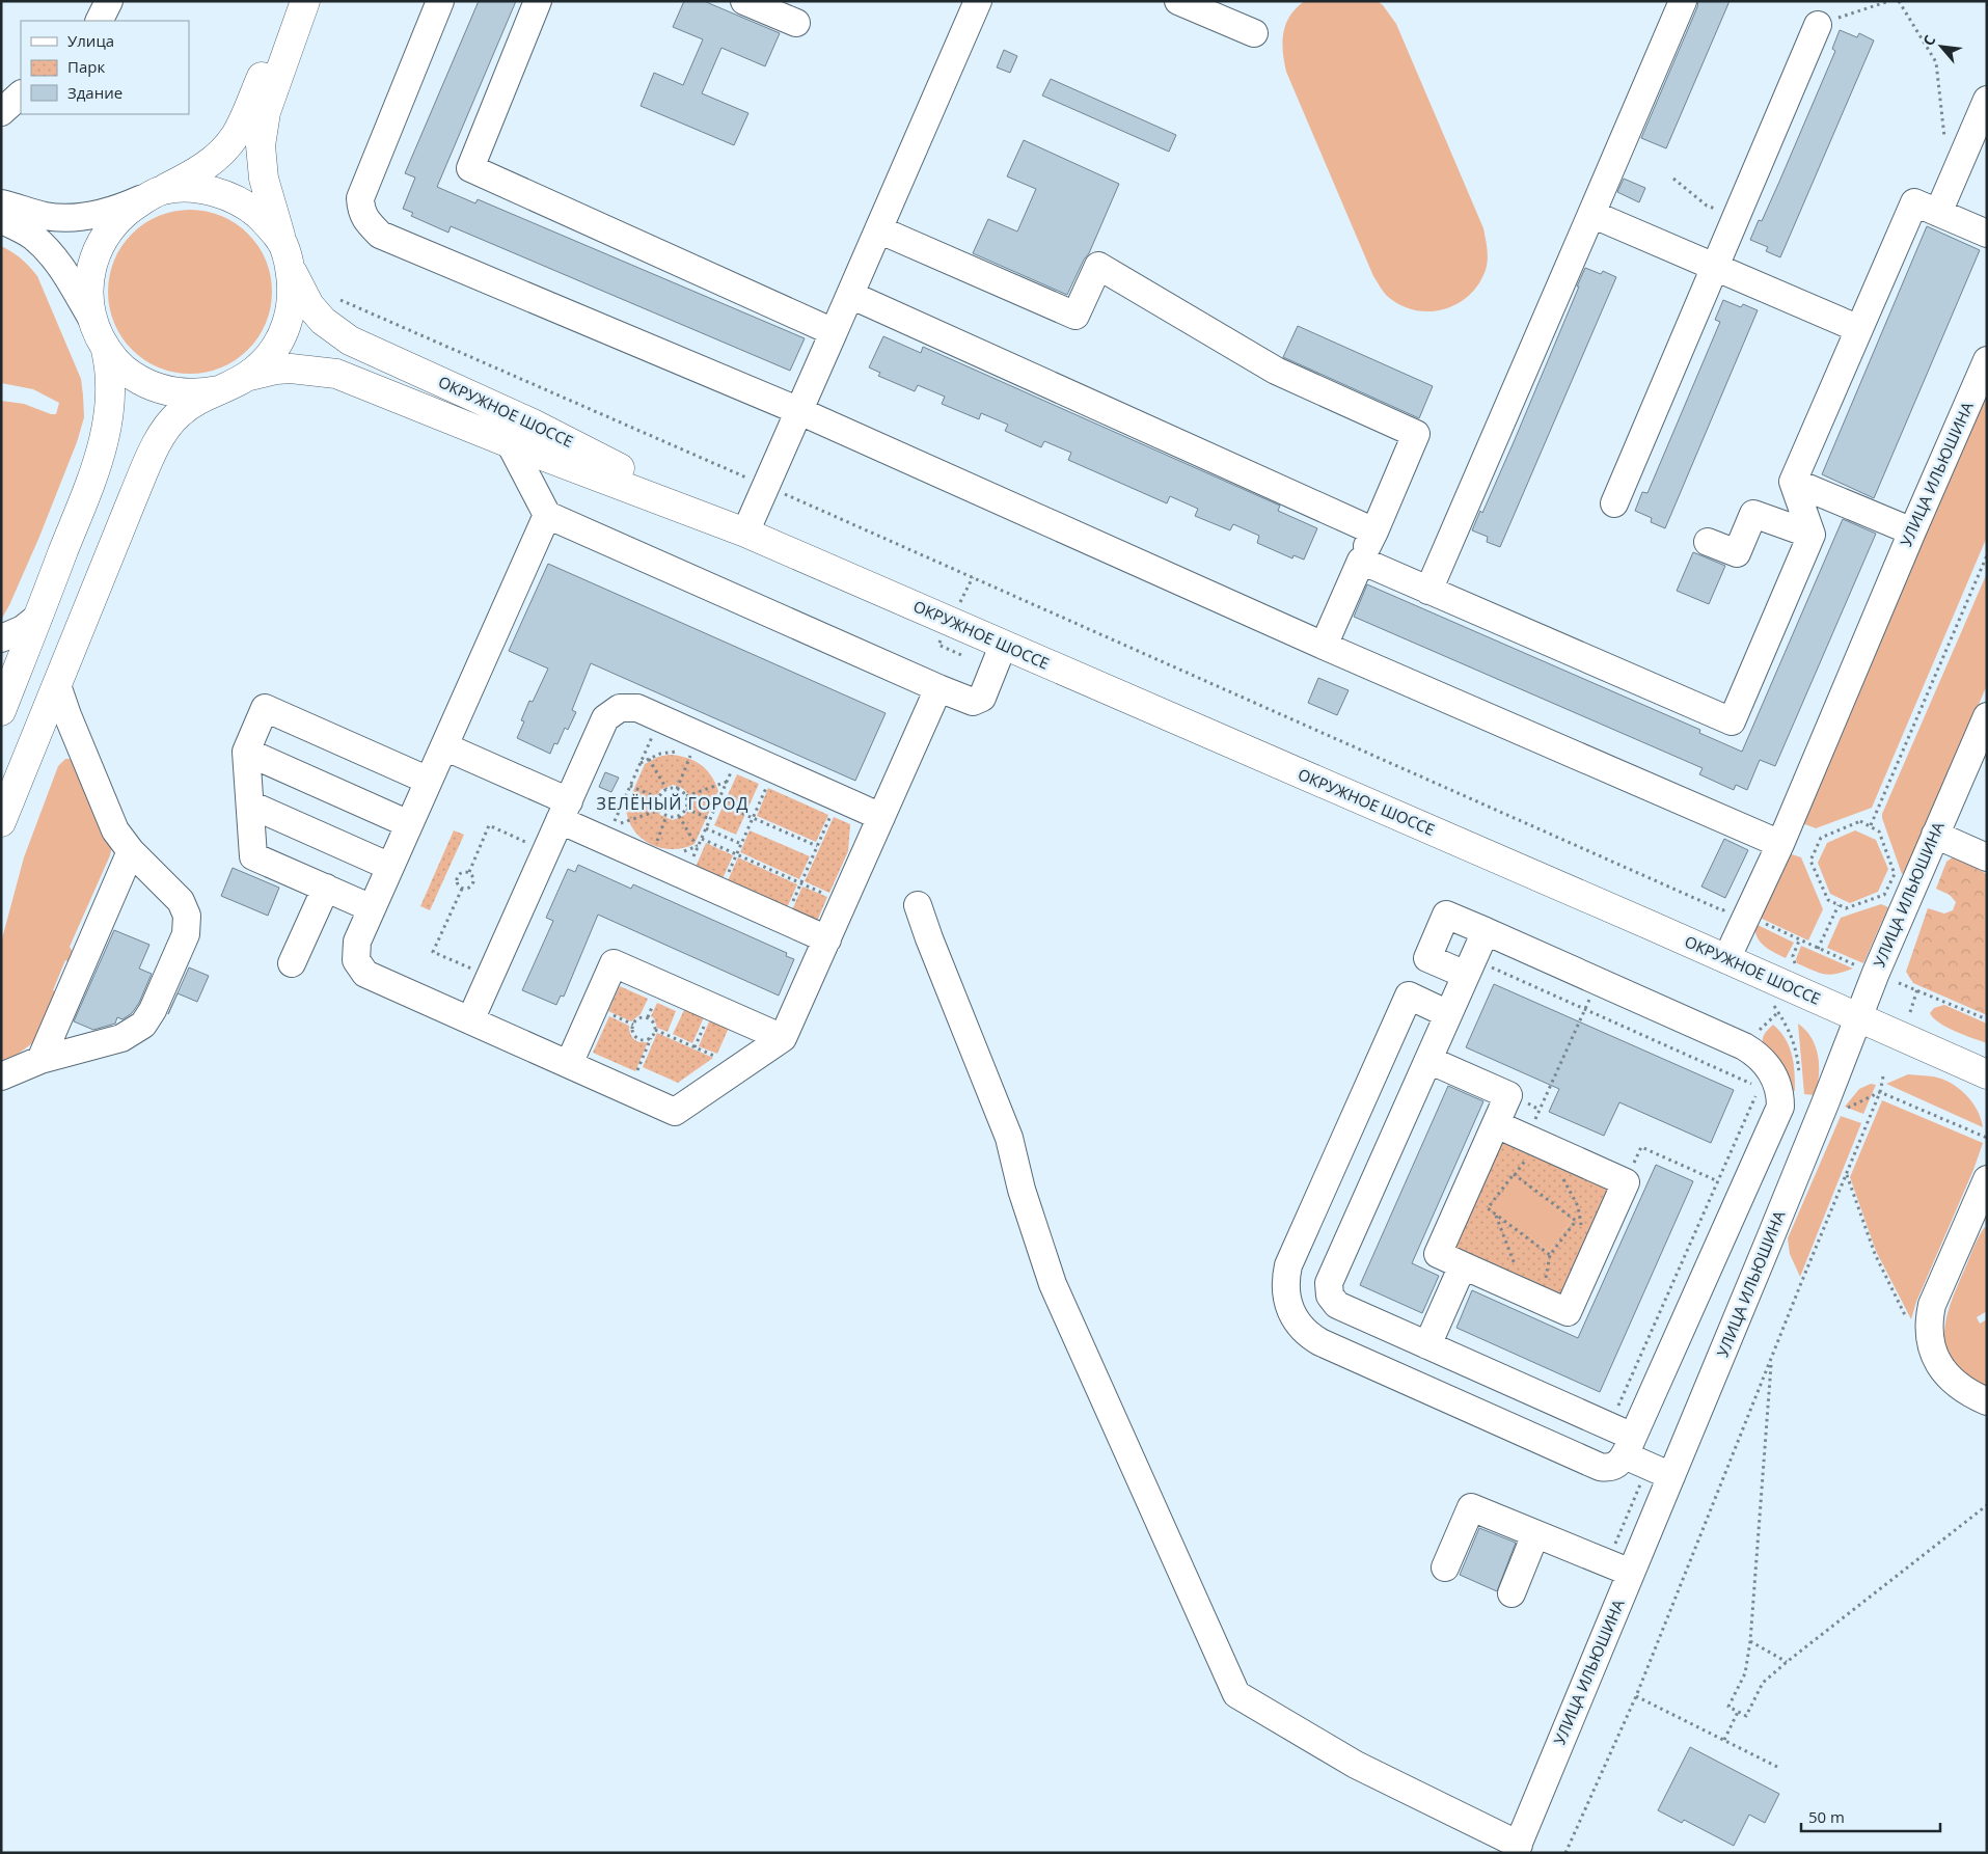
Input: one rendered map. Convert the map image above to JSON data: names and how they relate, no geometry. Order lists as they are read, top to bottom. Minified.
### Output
{"streets":{"main road":["ОКРУЖНОЕ ШОССЕ"],"street":["УЛИЦА ИЛЬЮШИНА"]},"crossings":[["ОКРУЖНОЕ ШОССЕ","УЛИЦА ИЛЬЮШИНА"]],"districts":["ЗЕЛЁНЫЙ ГОРОД"],"legend":["Улица","Парк","Здание"],"scale_bar":"50 m","north":"top left"}
